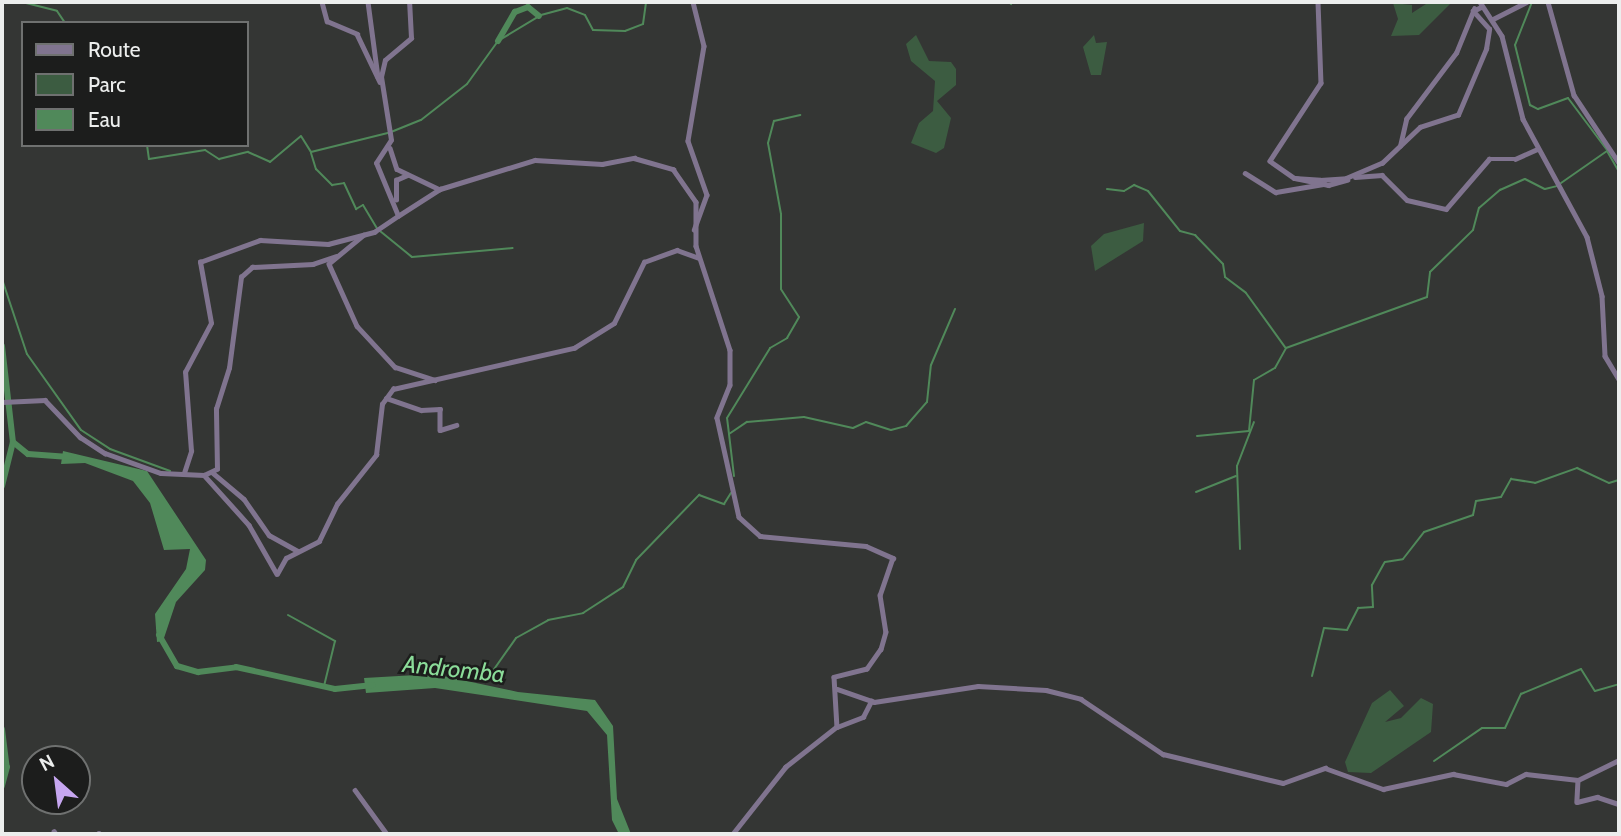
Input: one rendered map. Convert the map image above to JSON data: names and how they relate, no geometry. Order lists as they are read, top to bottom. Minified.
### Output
{"water":["Andromba"],"legend":["Route","Parc","Eau"],"north":"top left"}
